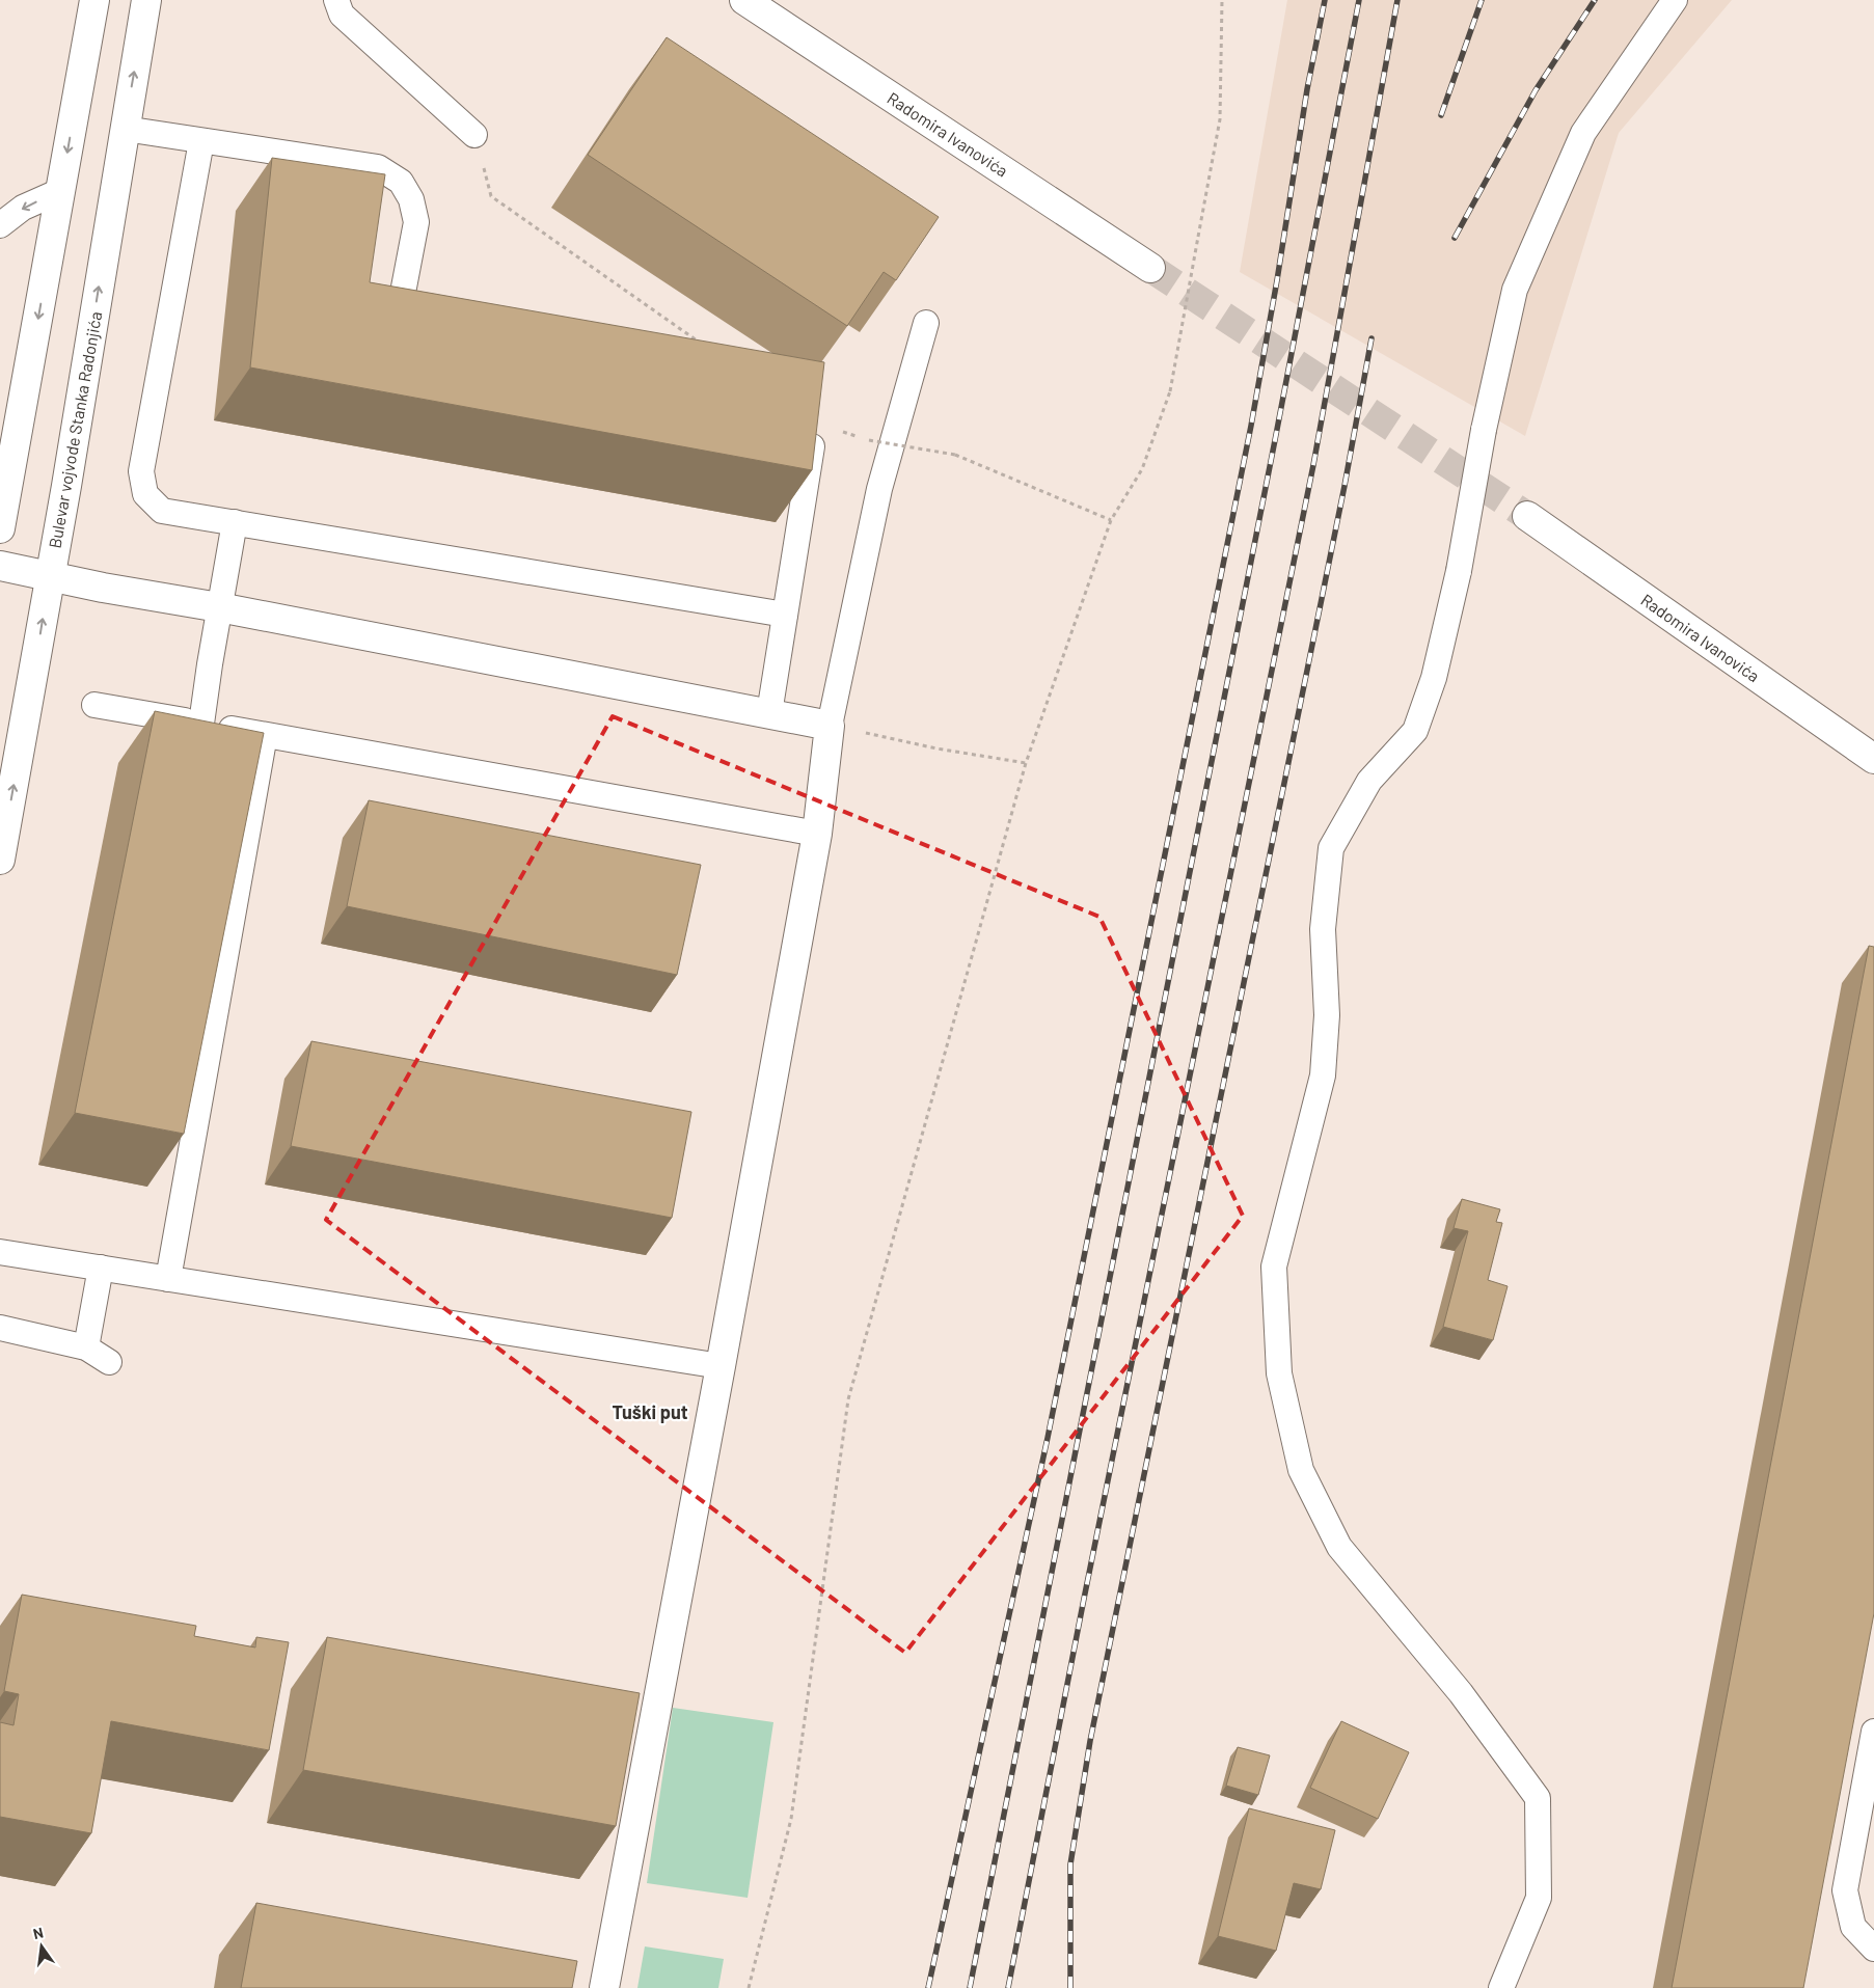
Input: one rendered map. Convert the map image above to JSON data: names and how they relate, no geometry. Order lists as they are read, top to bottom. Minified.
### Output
{"streets":{"street":["Radomira Ivanovića","Bulevar vojvode Stanka Radonjića"]},"districts":["Tuški put"],"north":"top"}
